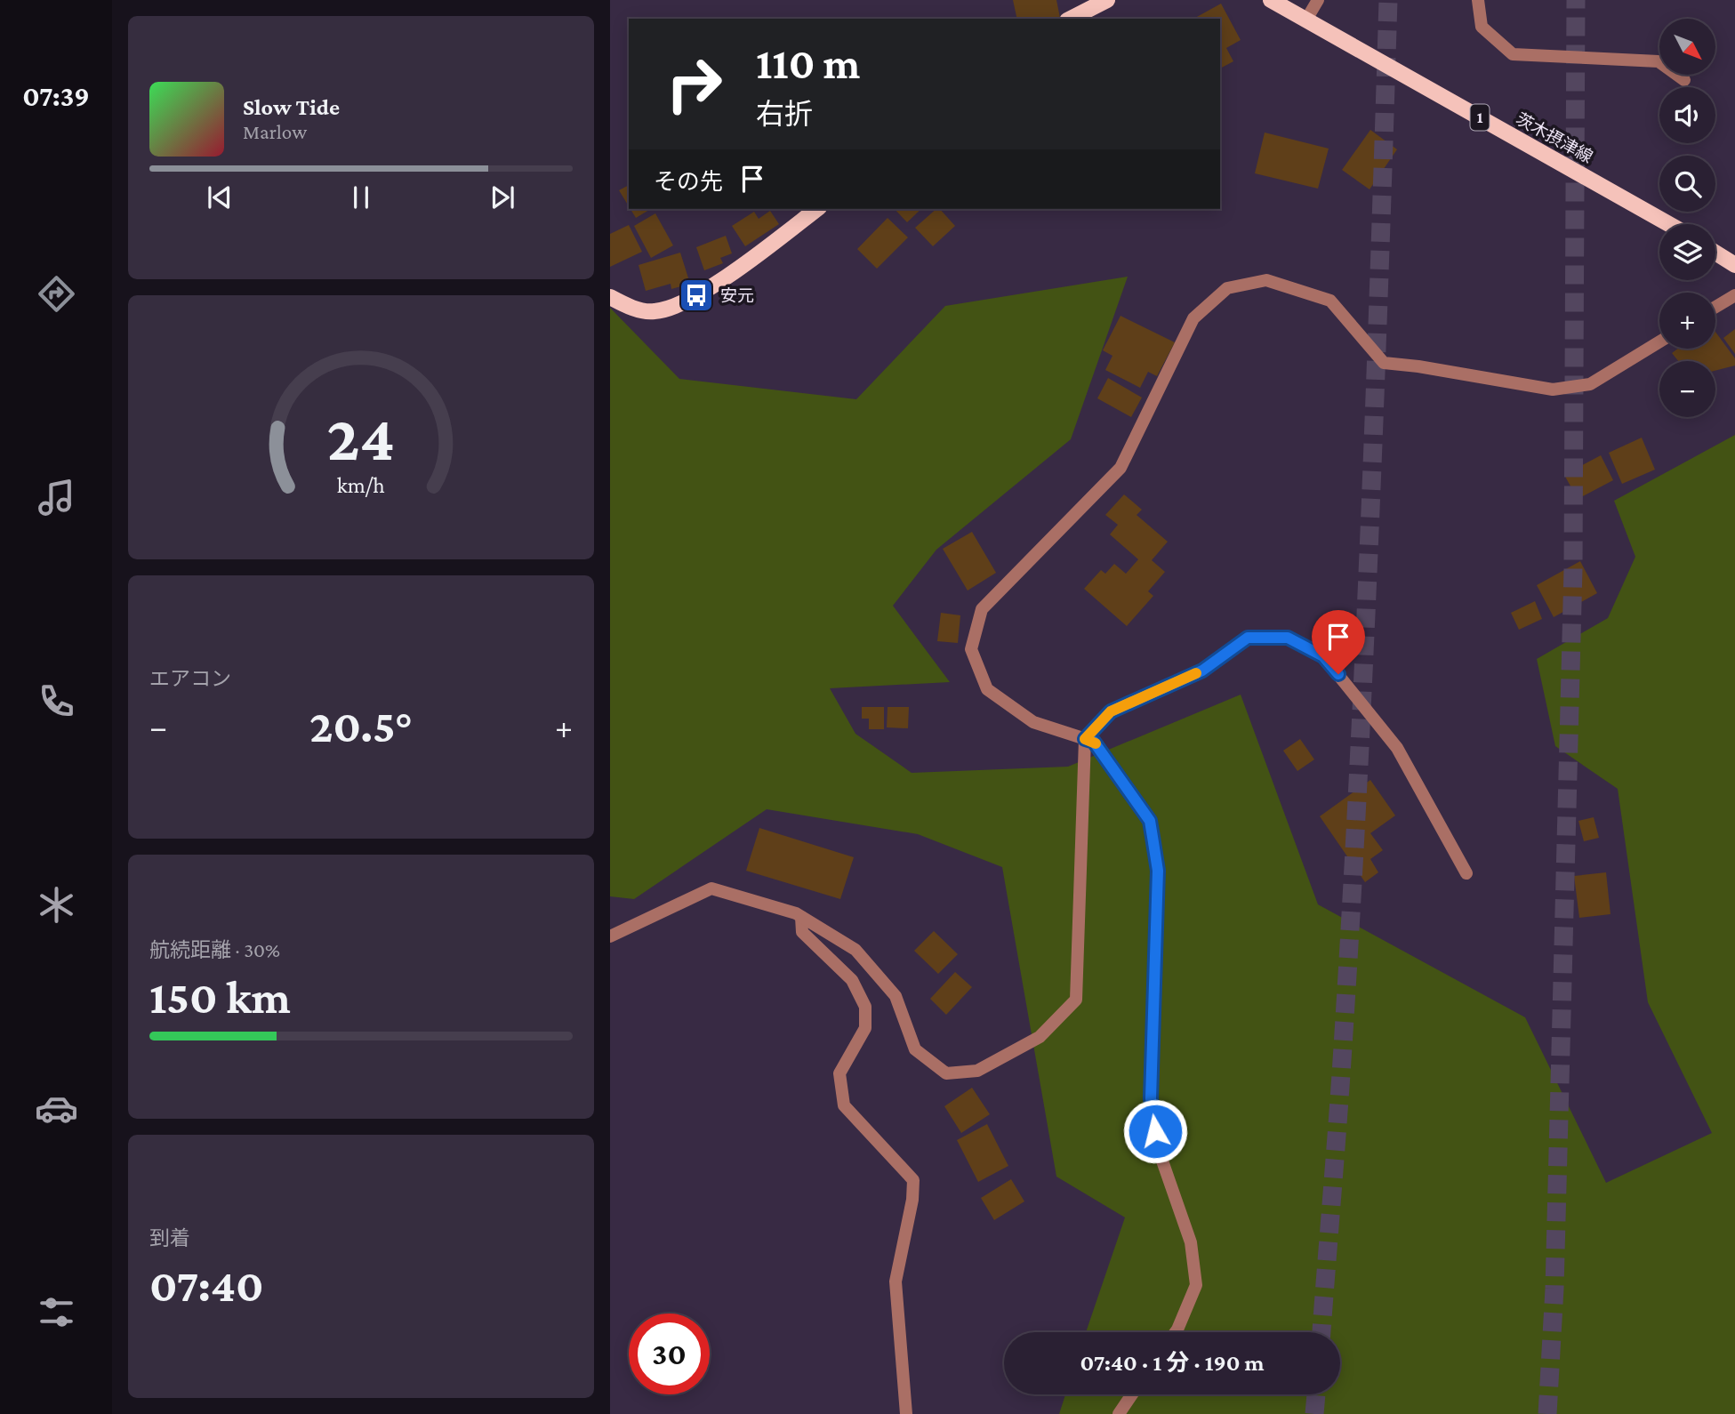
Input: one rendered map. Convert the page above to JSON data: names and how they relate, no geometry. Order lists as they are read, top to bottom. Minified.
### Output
{"streets":{"main road":["1","茨木摂津線"]},"places":{"bus stop":["安元"]},"north":"bottom right","page":{"tabs":"07:39","map_buttons":["+","−"],"turn":["110 m","右折"],"song":["Slow Tide","Marlow"],"then":"その先","tile":["エアコン",["航続距離 · 30%","150 km"],["到着","07:40"]],"heat":["−","20.5°","+"],"limit":"30","trip":"07:40 · 1 分 · 190 m","gauge":["24","km/h"]}}
